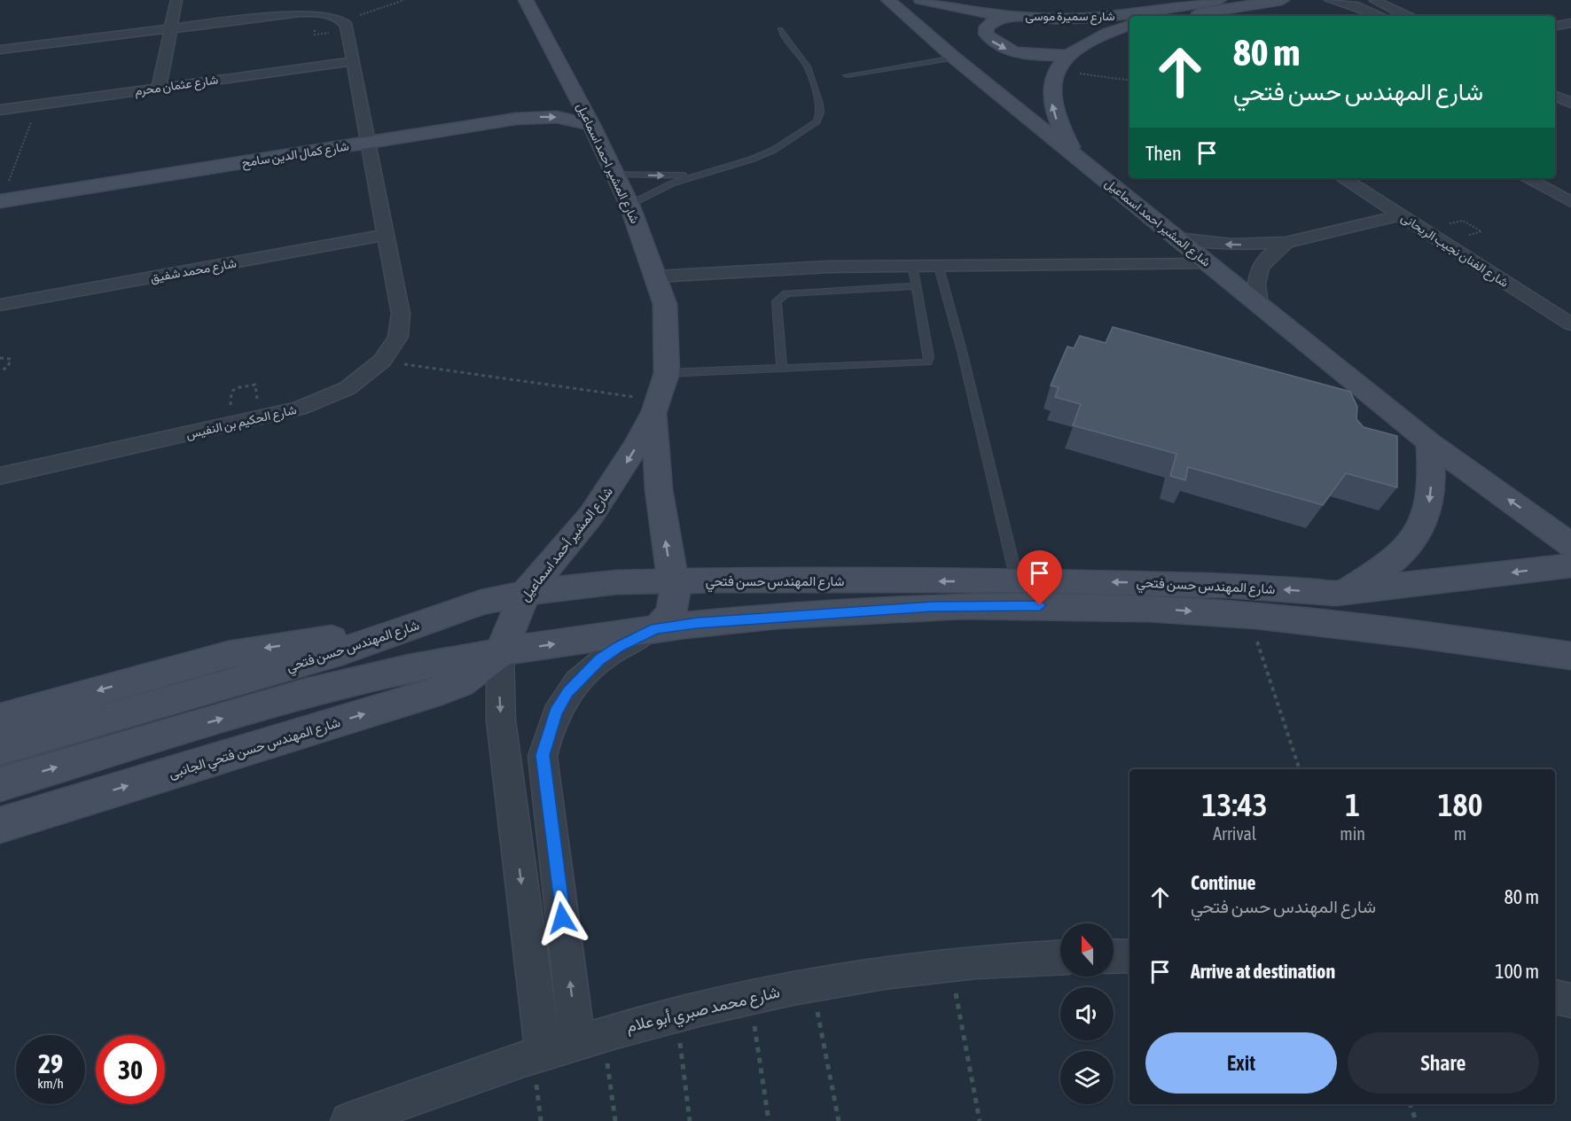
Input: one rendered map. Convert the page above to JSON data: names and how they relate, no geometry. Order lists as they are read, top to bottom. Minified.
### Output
{"streets":{"main road":["شارع سميرة موسى","شارع كمال الدين سامح","شارع المشير احمد اسماعيل","شارع المشير أحمد اسماعيل","شارع المهندس حسن فتحي","شارع المهندس حسن فتحي الجانبى"],"street":["شارع عثمان محرم","شارع الفنان نجيب الريحانى","شارع محمد شفيق","شارع الحكيم بن النفيس","شارع محمد صبري أبو علام"]},"crossings":[["شارع سميرة موسى","شارع المشير احمد اسماعيل"],["شارع عثمان محرم","شارع الحكيم بن النفيس"],["شارع كمال الدين سامح","شارع المشير احمد اسماعيل"],["شارع كمال الدين سامح","شارع الحكيم بن النفيس"],["شارع المشير احمد اسماعيل","شارع المشير أحمد اسماعيل"],["شارع محمد شفيق","شارع الحكيم بن النفيس"],["شارع المشير أحمد اسماعيل","شارع المهندس حسن فتحي"],["شارع المشير أحمد اسماعيل","شارع المهندس حسن فتحي الجانبى"],["شارع المهندس حسن فتحي","شارع المهندس حسن فتحي الجانبى"]],"north":"top","page":{"turn":["80 m","شارع المهندس حسن فتحي"],"then":"Then","eta":["13:43","Arrival","1","min","180","m"],"list":[{"name":"Continue","note":"شارع المهندس حسن فتحي","value":"80 m"},{"name":"Arrive at destination","value":"100 m"}],"buttons":["Exit","Share"],"speed":"29 km/h","limit":"30"}}
